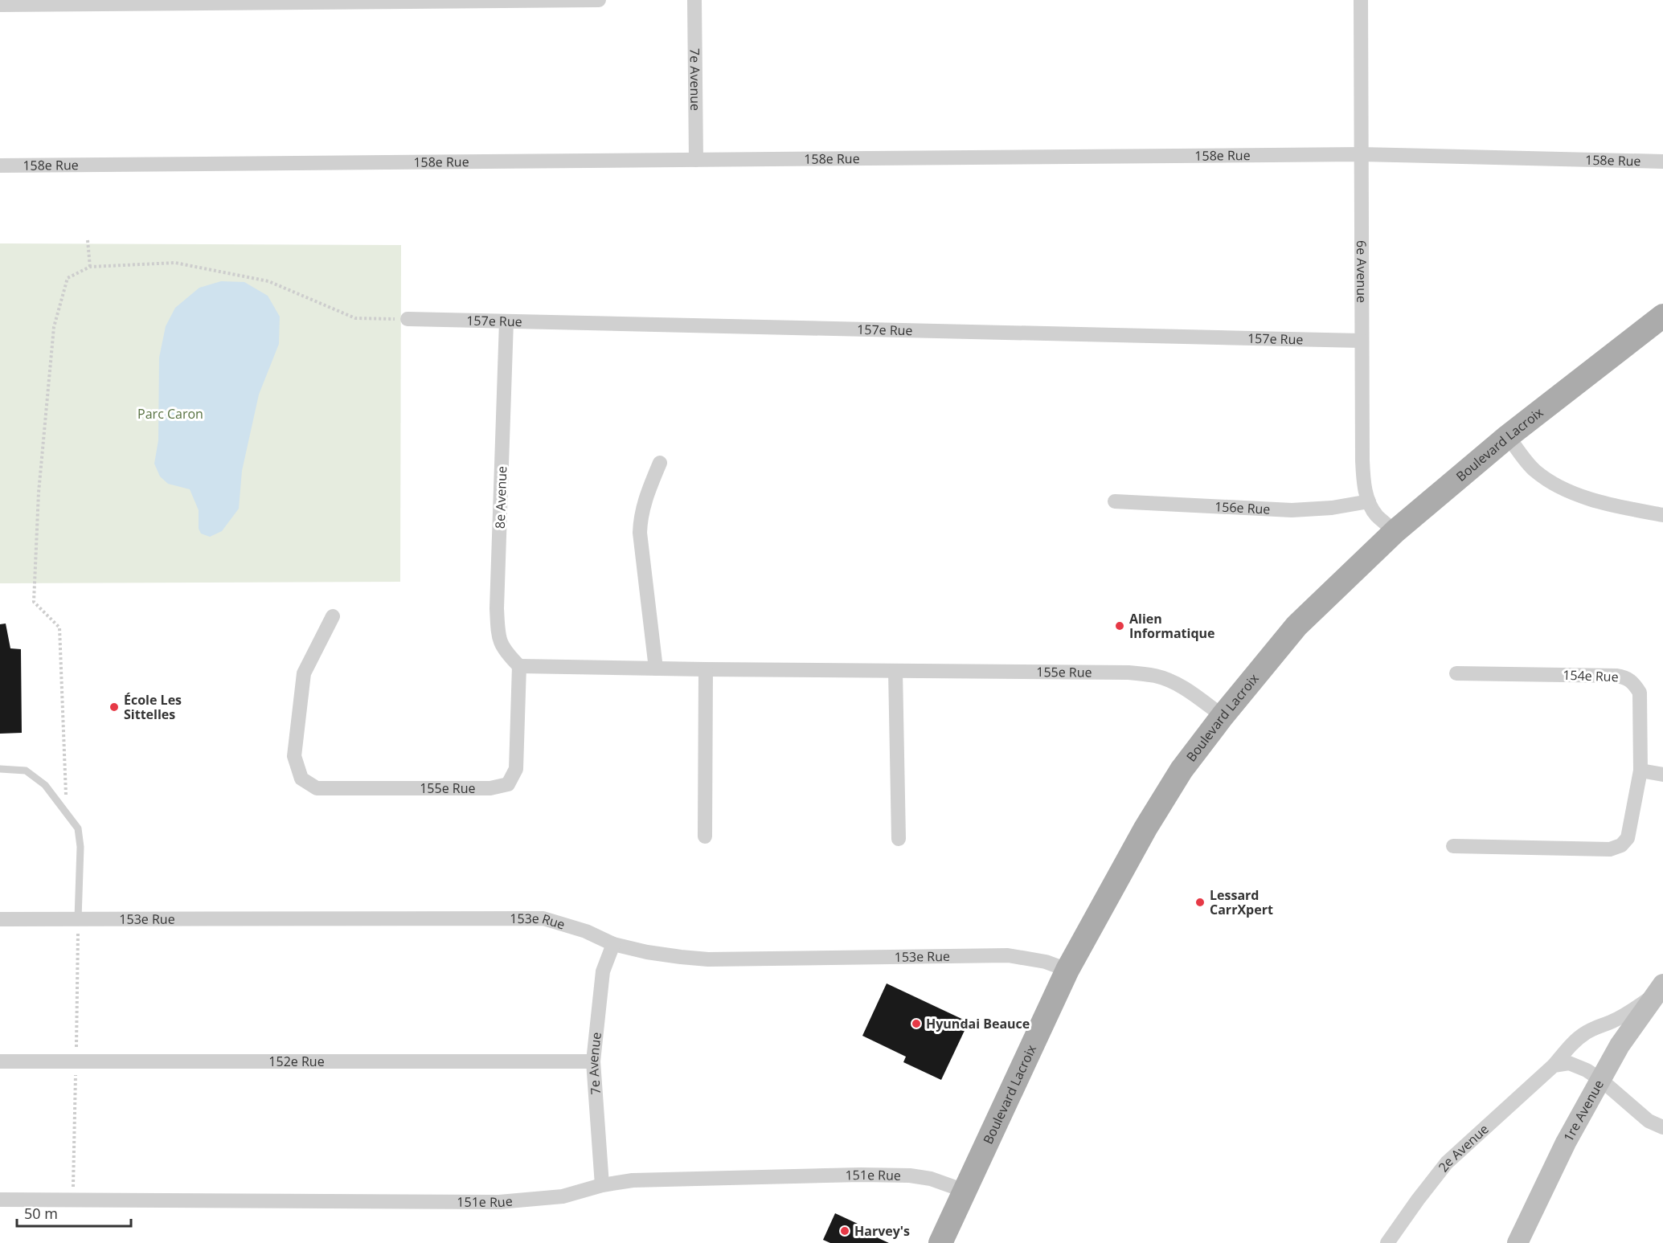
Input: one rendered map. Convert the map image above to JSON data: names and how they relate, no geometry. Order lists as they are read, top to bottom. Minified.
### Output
{"streets":{"main road":["Boulevard Lacroix"],"street":["7e Avenue","158e Rue","6e Avenue","157e Rue","8e Avenue","156e Rue","155e Rue","154e Rue","153e Rue","152e Rue","1re Avenue","2e Avenue","151e Rue"]},"crossings":[["7e Avenue","158e Rue"],["7e Avenue","153e Rue"],["7e Avenue","152e Rue"],["7e Avenue","151e Rue"],["158e Rue","6e Avenue"],["6e Avenue","157e Rue"],["6e Avenue","Boulevard Lacroix"],["6e Avenue","156e Rue"],["157e Rue","8e Avenue"],["Boulevard Lacroix","155e Rue"],["Boulevard Lacroix","153e Rue"],["Boulevard Lacroix","151e Rue"],["8e Avenue","155e Rue"],["1re Avenue","2e Avenue"]],"parks":["Parc Caron"],"places":["Alien Informatique","École Les Sittelles","Lessard CarrXpert","Hyundai Beauce","Harvey's"],"scale_bar":"50 m"}
